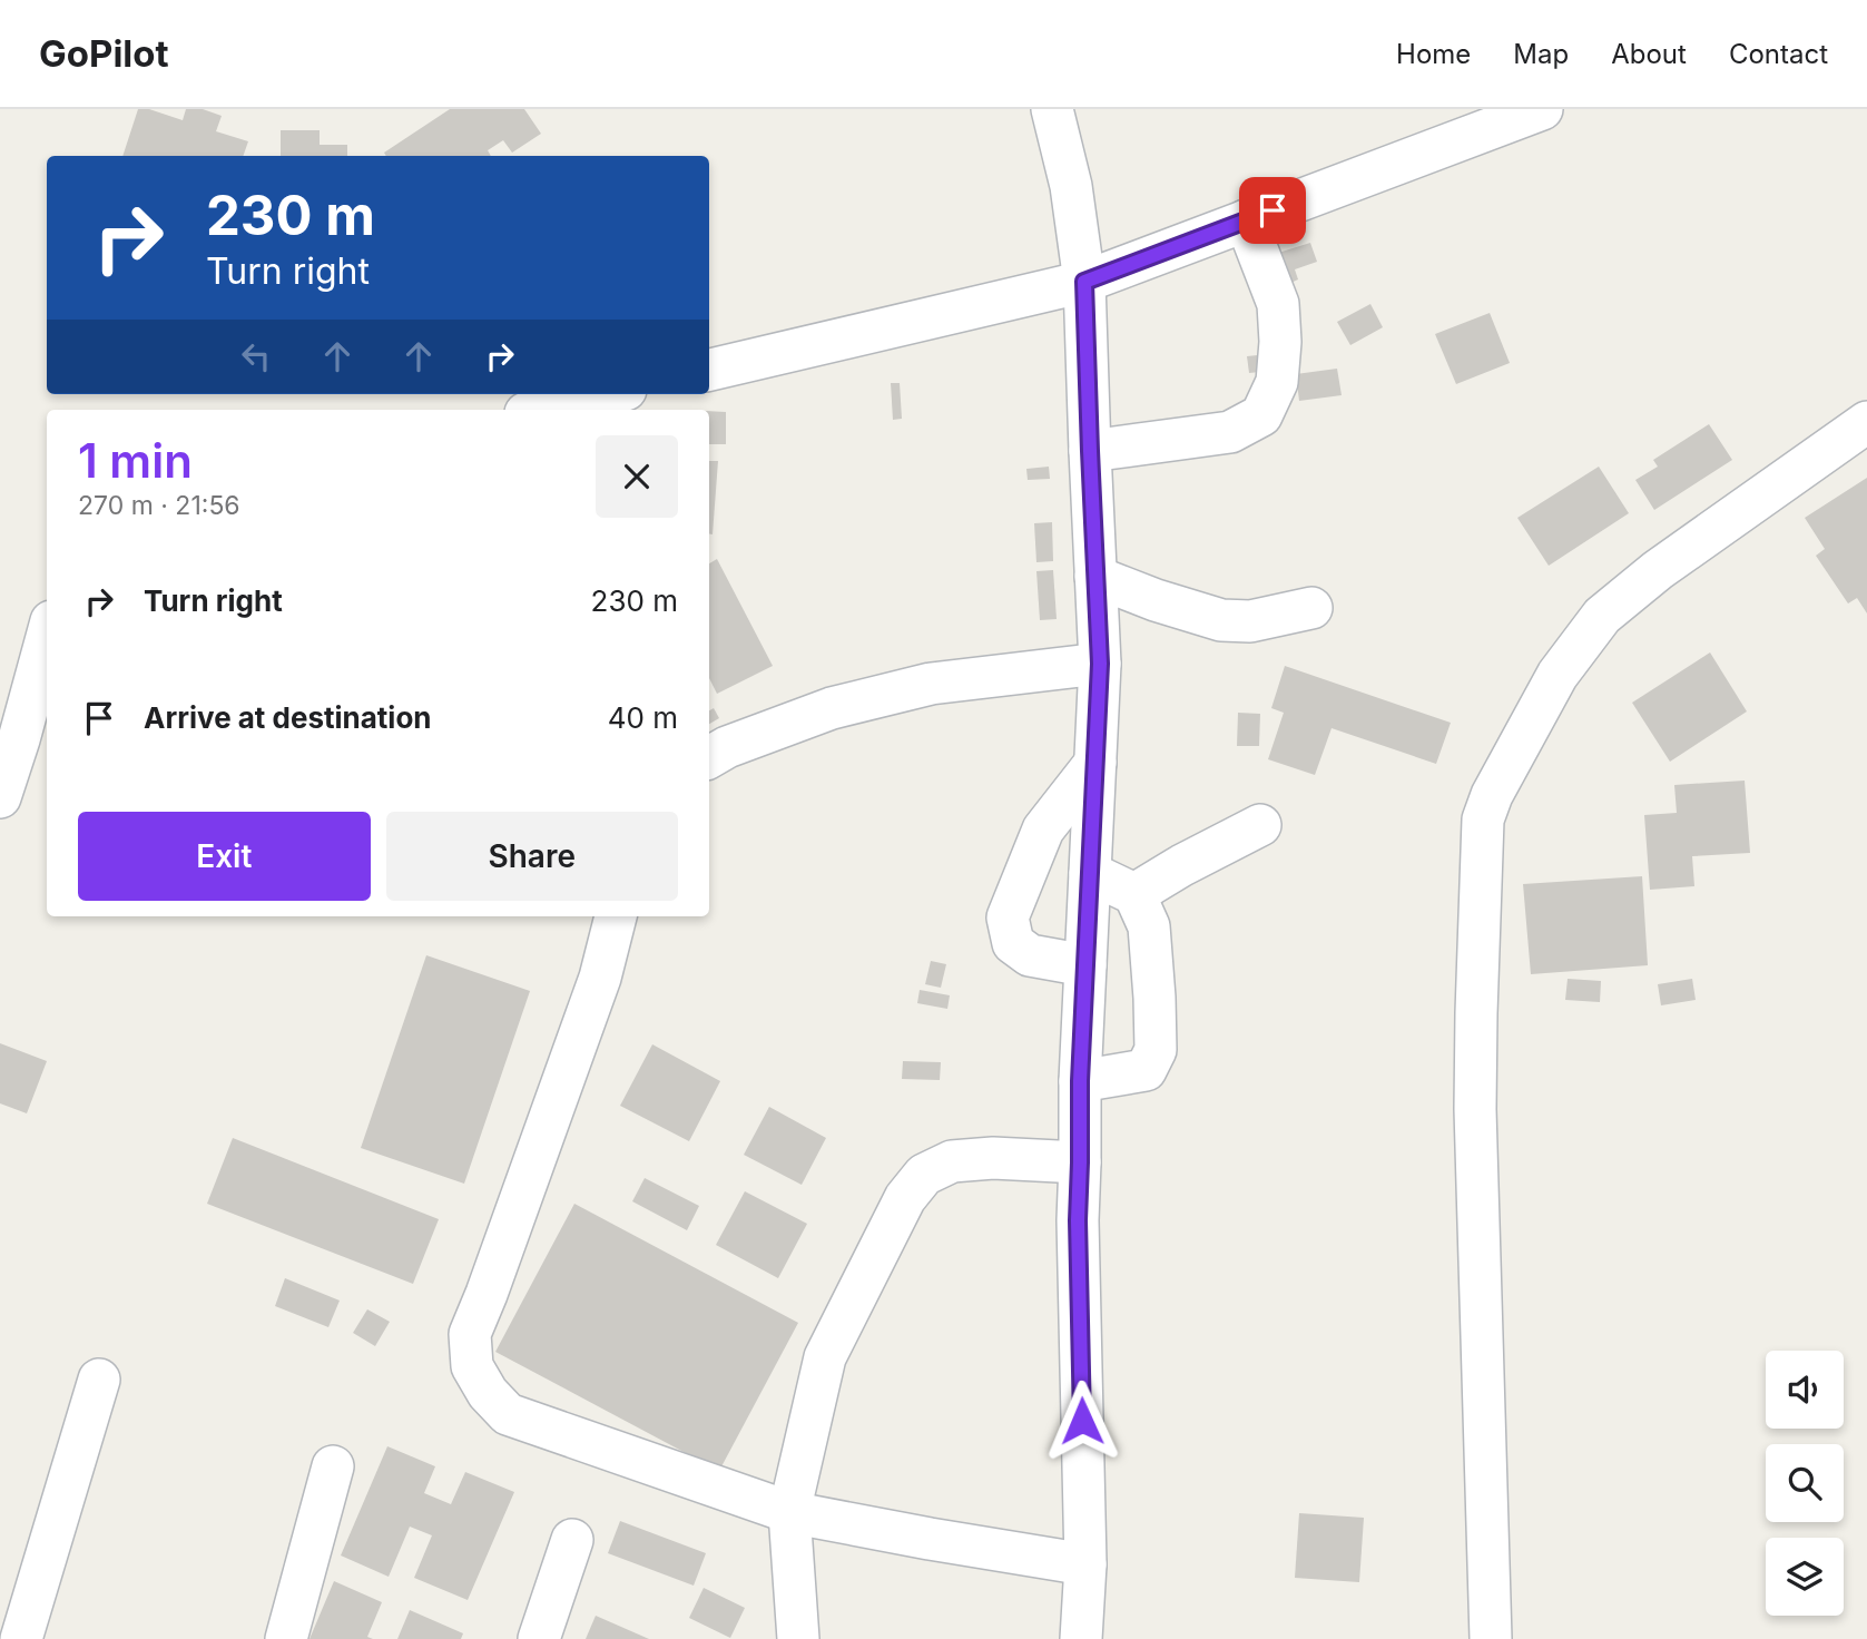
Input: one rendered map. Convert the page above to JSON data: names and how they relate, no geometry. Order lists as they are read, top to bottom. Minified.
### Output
{"page":{"header":"GoPilot","nav":["Home","Map","About","Contact"],"turn":["230 m","Turn right"],"heading":["1 min","270 m · 21:56"],"list":[{"name":"Turn right","value":"230 m"},{"name":"Arrive at destination","value":"40 m"}],"buttons":["Exit","Share"]}}
